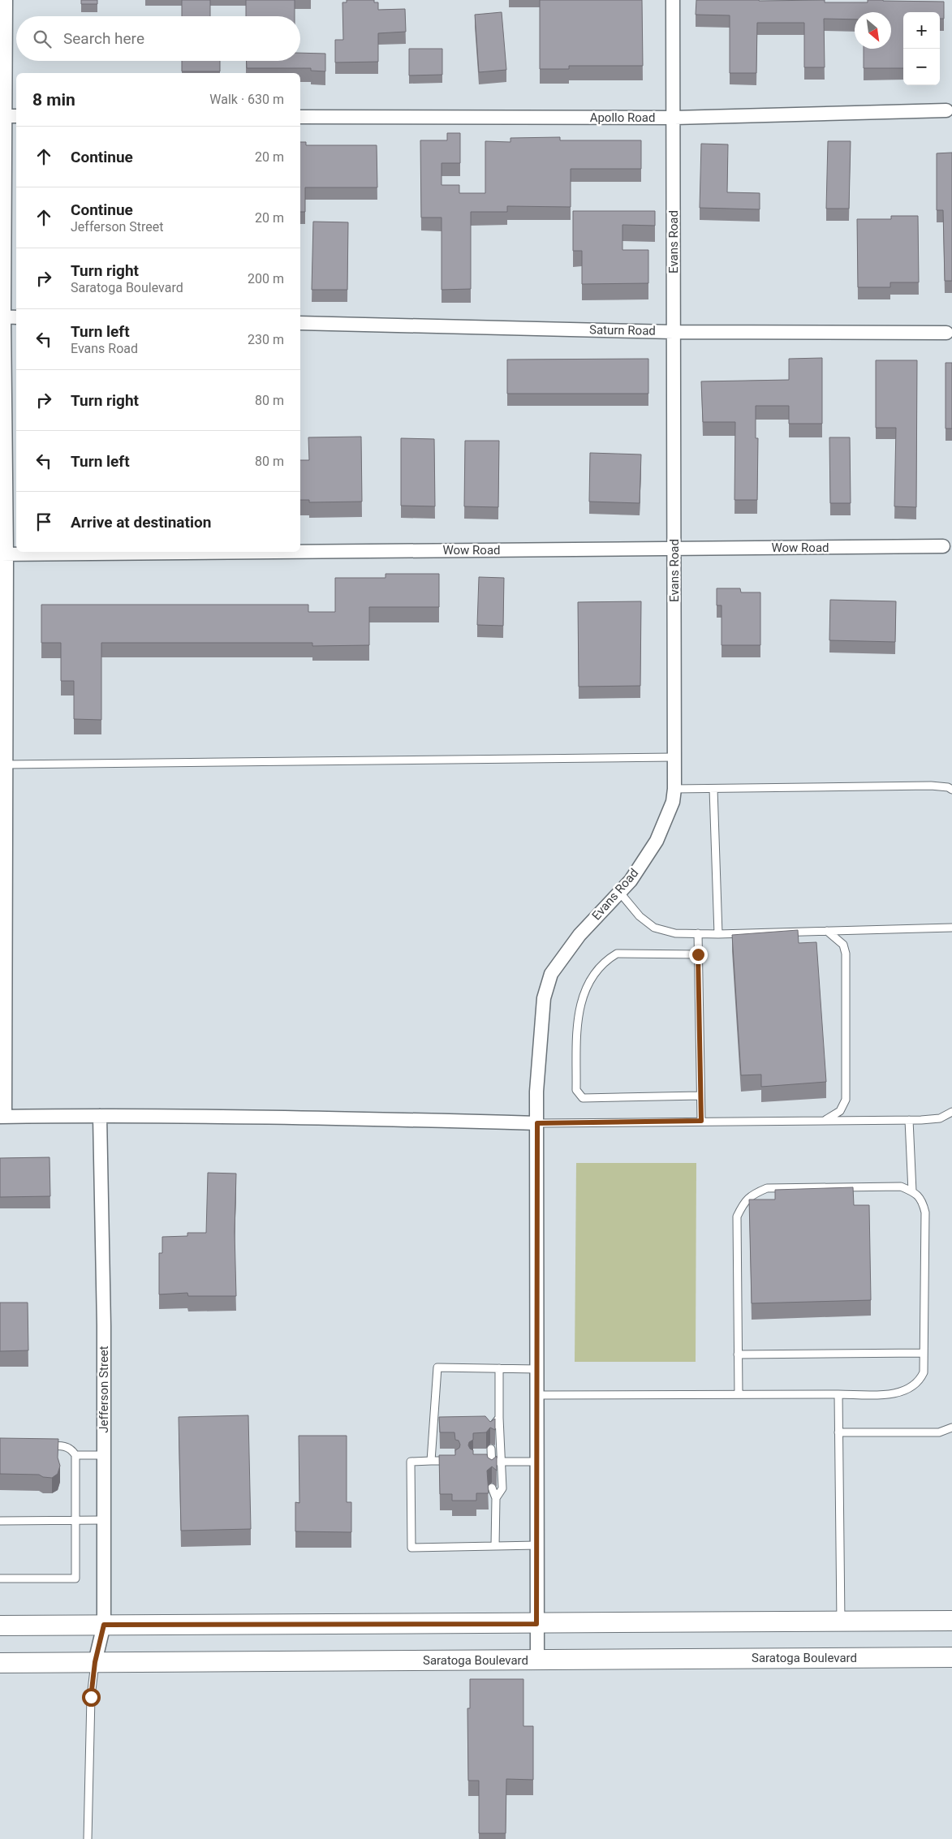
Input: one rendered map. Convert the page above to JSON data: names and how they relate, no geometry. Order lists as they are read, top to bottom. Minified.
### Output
{"streets":{"main road":["Saratoga Boulevard"],"street":["Apollo Road","Evans Road","Saturn Road","Wow Road","Jefferson Street"]},"crossings":[["Apollo Road","Evans Road"],["Evans Road","Saturn Road"],["Evans Road","Wow Road"],["Evans Road","Saratoga Boulevard"],["Jefferson Street","Saratoga Boulevard"]],"north":"bottom right","page":{"map_buttons":["+","−"],"search":"Search here","heading":["8 min","Walk · 630 m"],"list":[["Continue","20 m"],["Continue","Jefferson Street","20 m"],["Turn right","Saratoga Boulevard","200 m"],["Turn left","Evans Road","230 m"],["Turn right","80 m"],["Turn left","80 m"],"Arrive at destination"]}}
